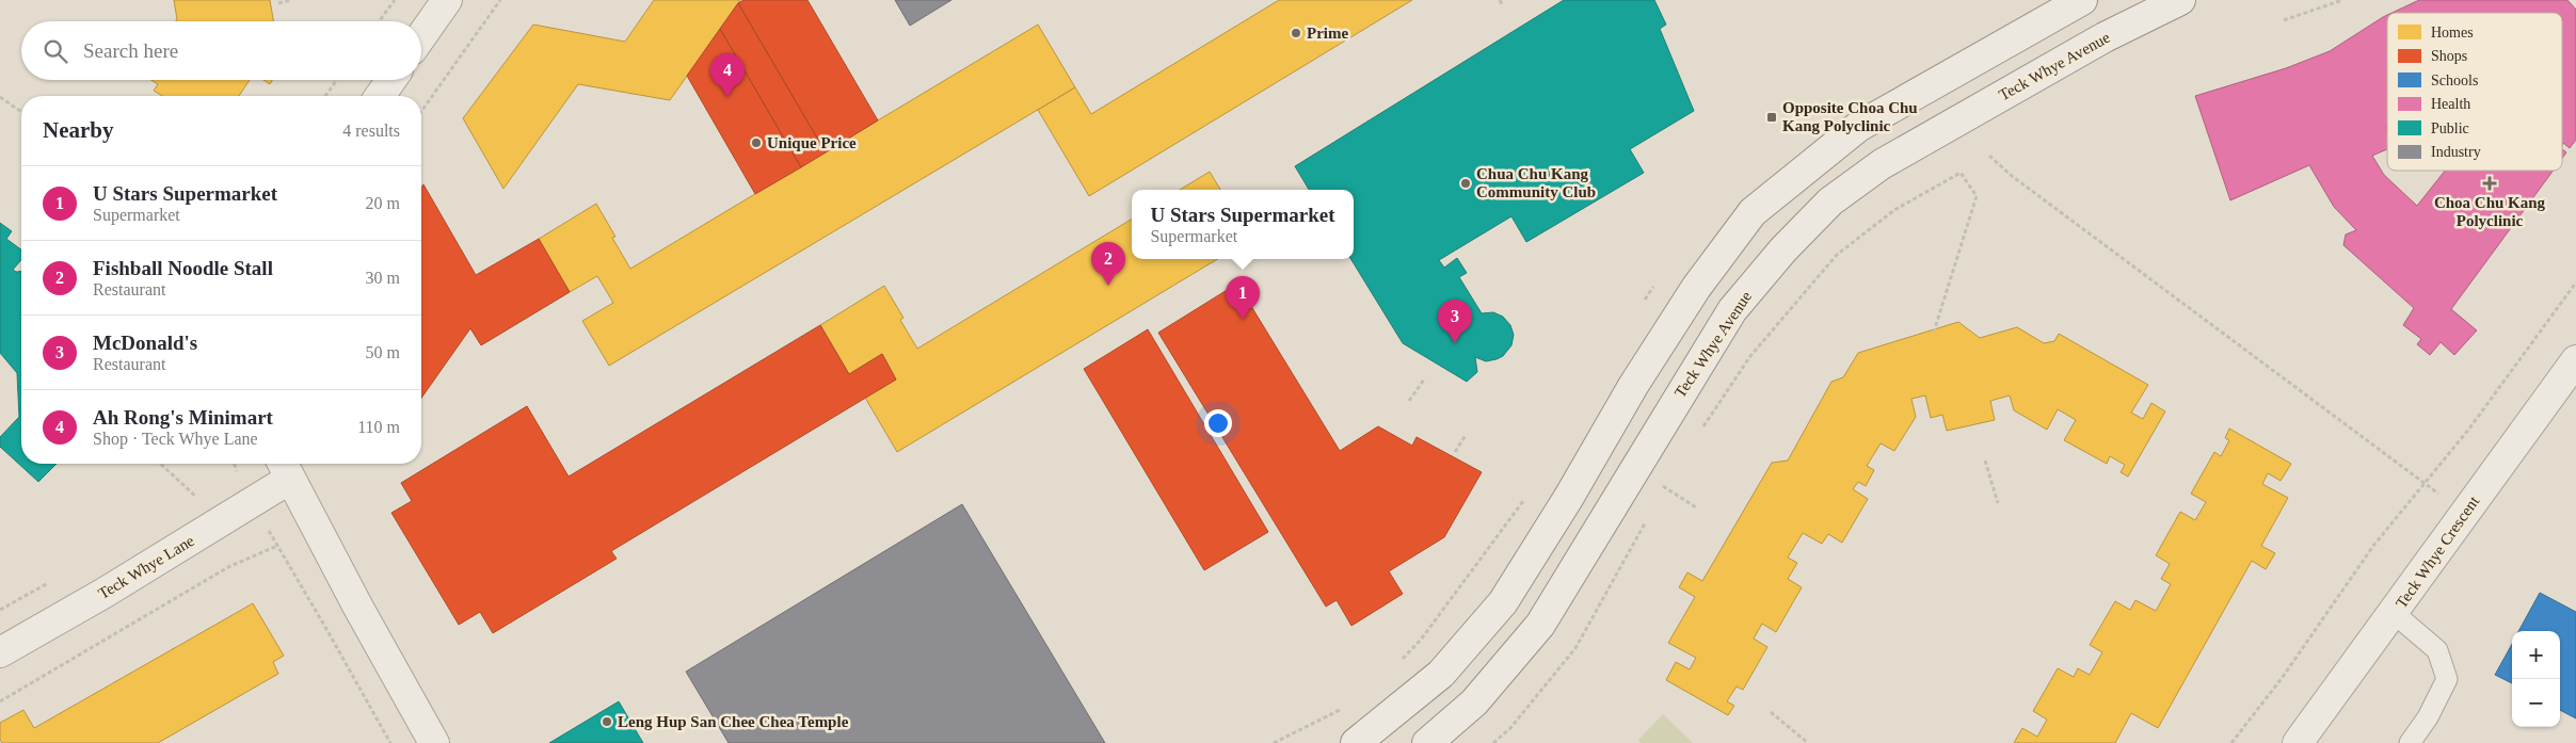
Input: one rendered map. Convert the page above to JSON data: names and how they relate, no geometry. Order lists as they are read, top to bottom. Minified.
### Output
{"streets":{"main road":["Teck Whye Avenue","Teck Whye Crescent","Teck Whye Lane"]},"places":{"other":["Prime","Unique Price","Chua Chu Kang Community Club","Leng Hup San Chee Chea Temple"],"transit":["Opposite Choa Chu Kang Polyclinic"],"health":["Choa Chu Kang Polyclinic"]},"legend":["Homes","Shops","Schools","Health","Public","Industry"],"page":{"search":"Search here","pins":["4","2","1","3"],"heading":["Nearby","4 results"],"list":[{"mark":"1","name":"U Stars Supermarket","note":"Supermarket","value":"20 m"},{"mark":"2","name":"Fishball Noodle Stall","note":"Restaurant","value":"30 m"},{"mark":"3","name":"McDonald's","note":"Restaurant","value":"50 m"},{"mark":"4","name":"Ah Rong's Minimart","note":"Shop · Teck Whye Lane","value":"110 m"}],"popup":["U Stars Supermarket","Supermarket"],"map_buttons":["+","−"]}}
